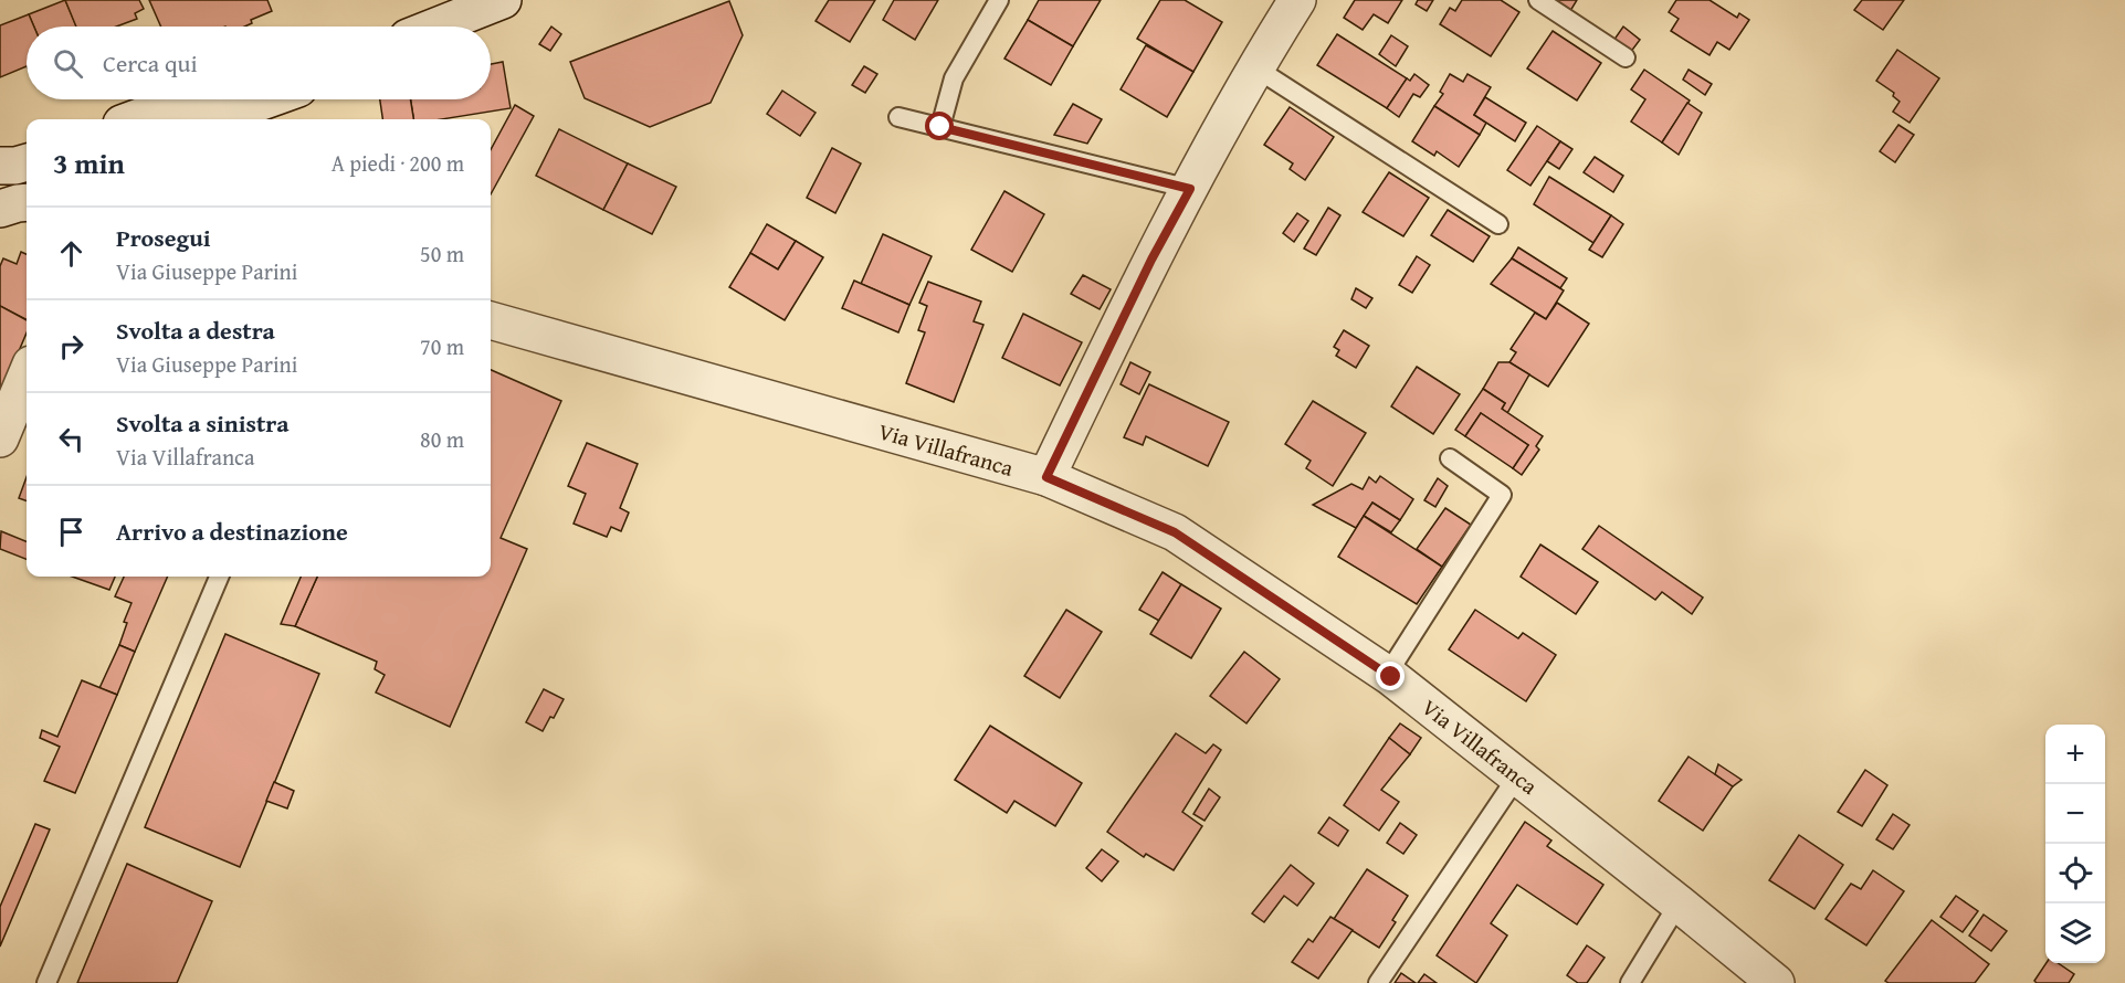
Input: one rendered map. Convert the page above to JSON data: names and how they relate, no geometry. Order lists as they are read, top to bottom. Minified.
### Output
{"streets":{"street":["Via Villafranca"]},"page":{"search":"Cerca qui","heading":["3 min","A piedi · 200 m"],"list":[["Prosegui","Via Giuseppe Parini","50 m"],["Svolta a destra","Via Giuseppe Parini","70 m"],["Svolta a sinistra","Via Villafranca","80 m"],"Arrivo a destinazione"],"map_buttons":["+","−"]}}
